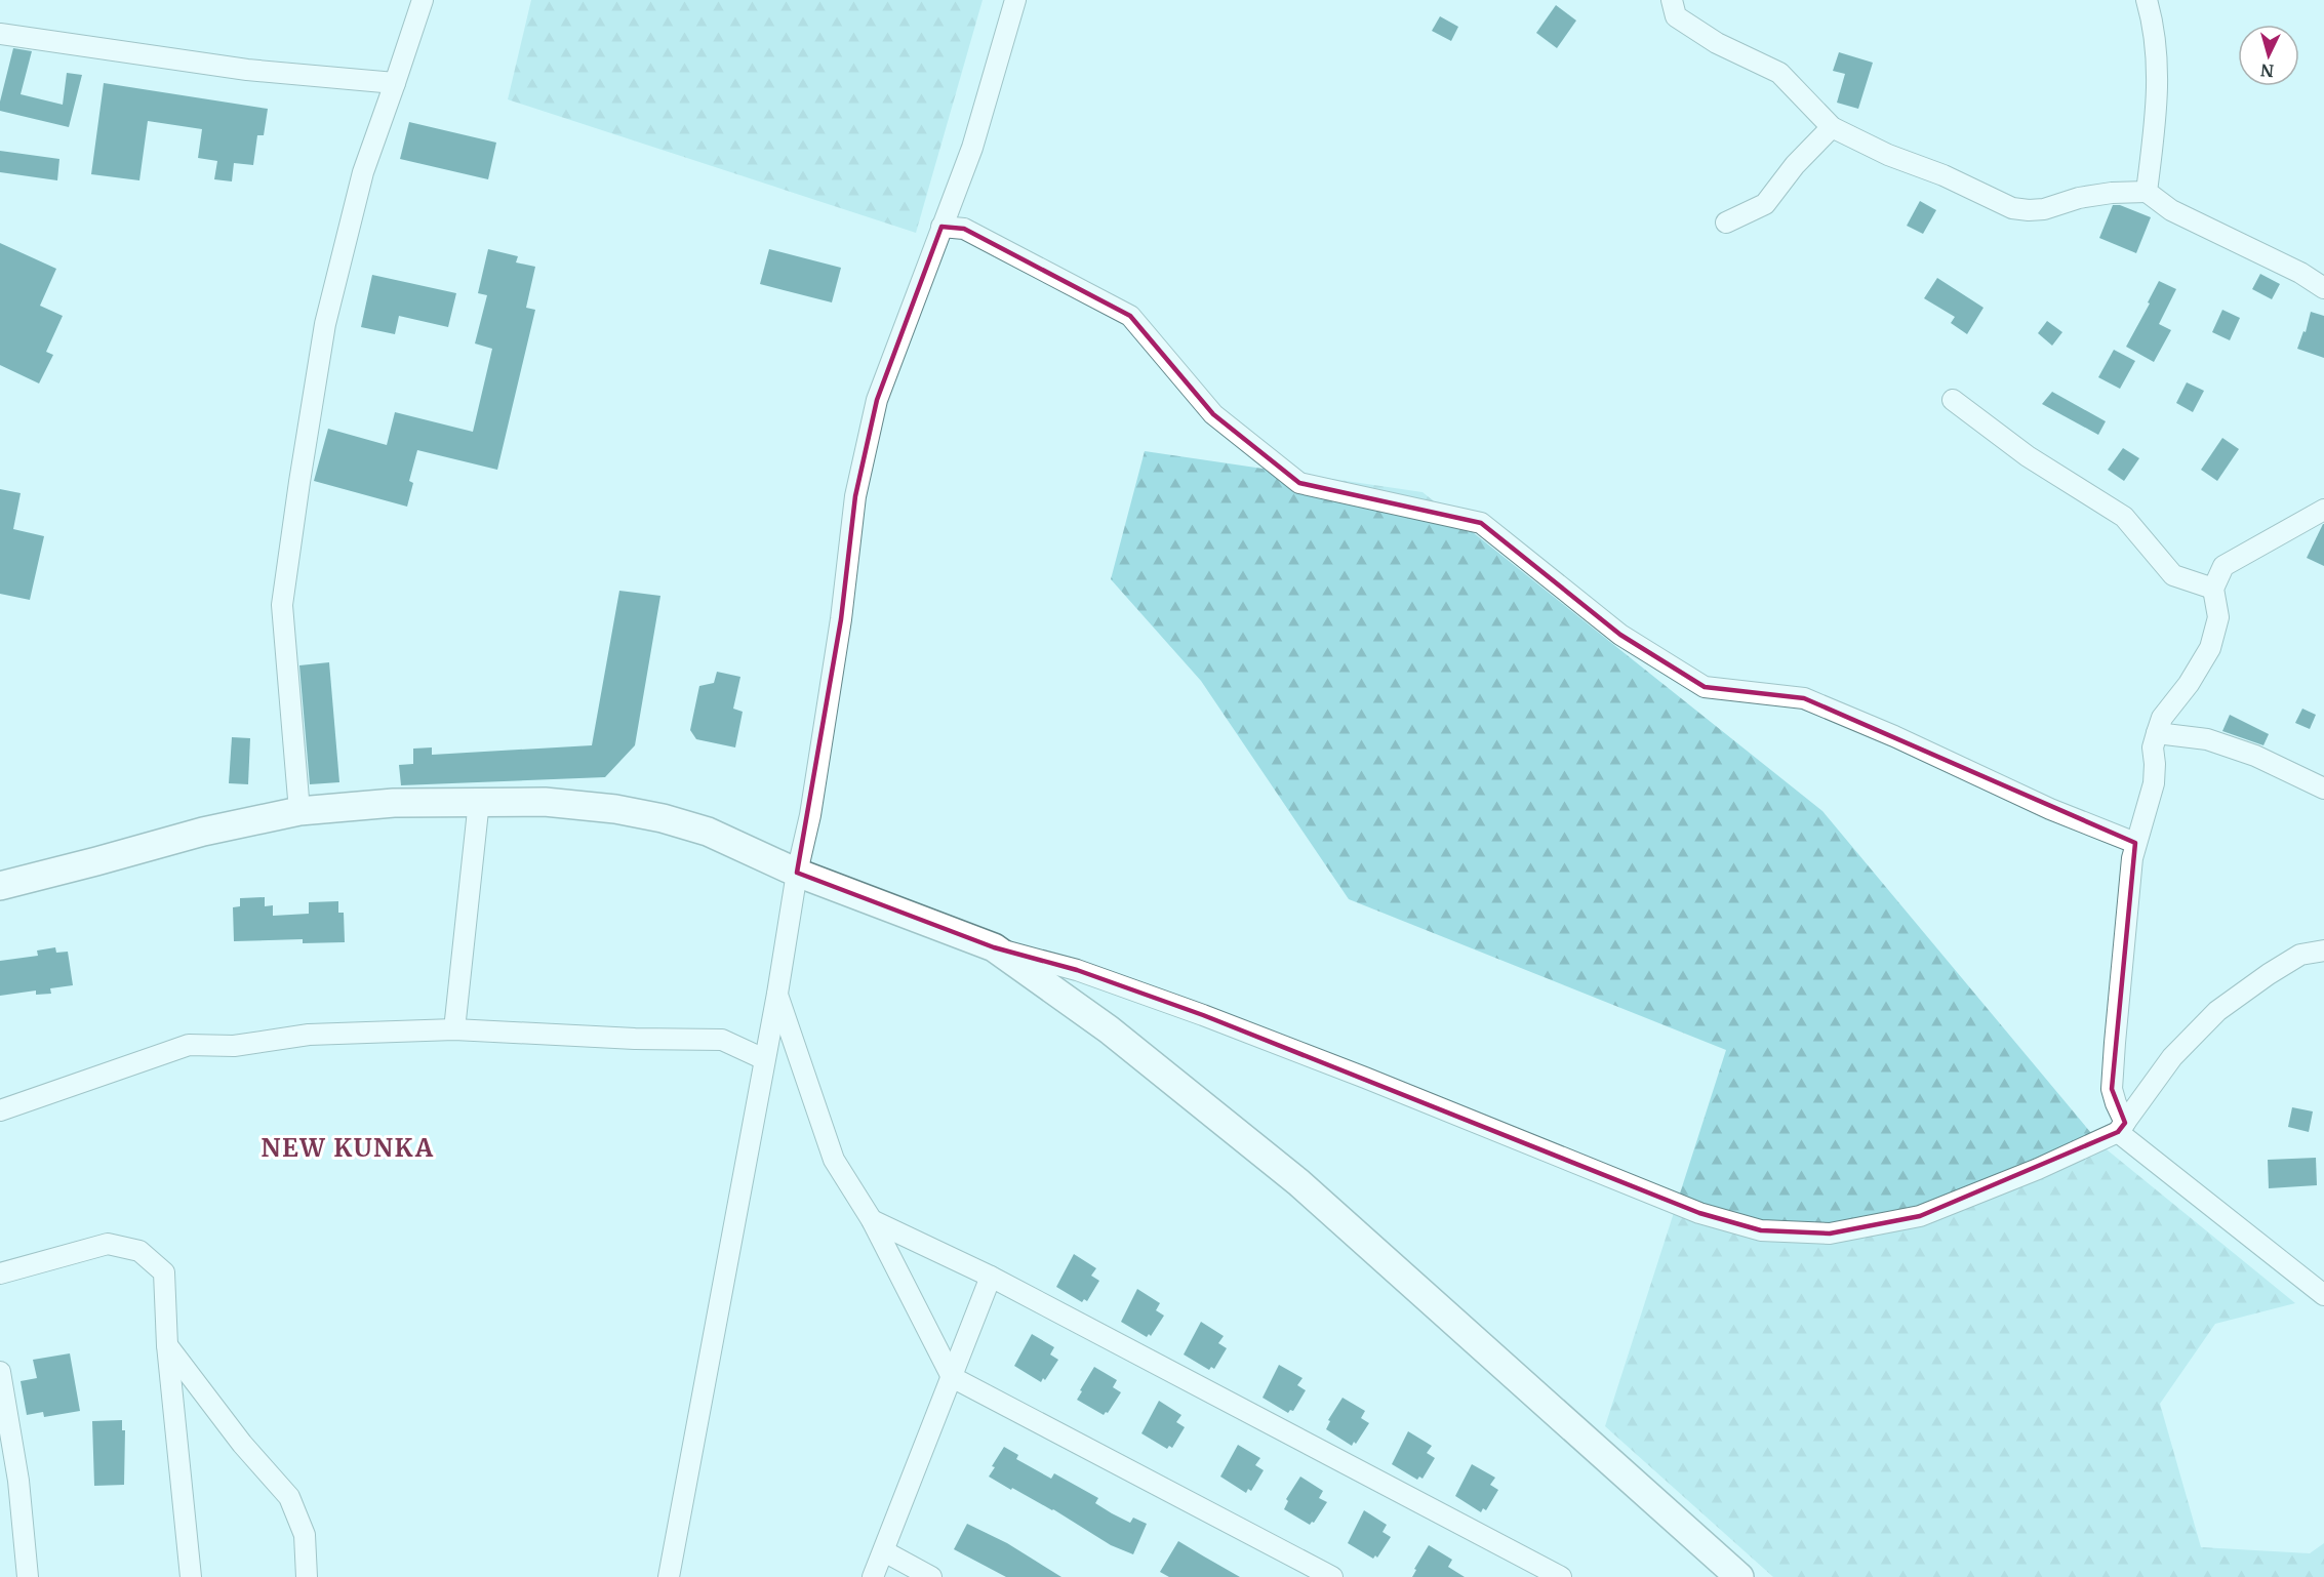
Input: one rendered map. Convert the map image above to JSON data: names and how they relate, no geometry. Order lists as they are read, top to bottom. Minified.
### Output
{"districts":["NEW KUNKA"],"north":"bottom"}
